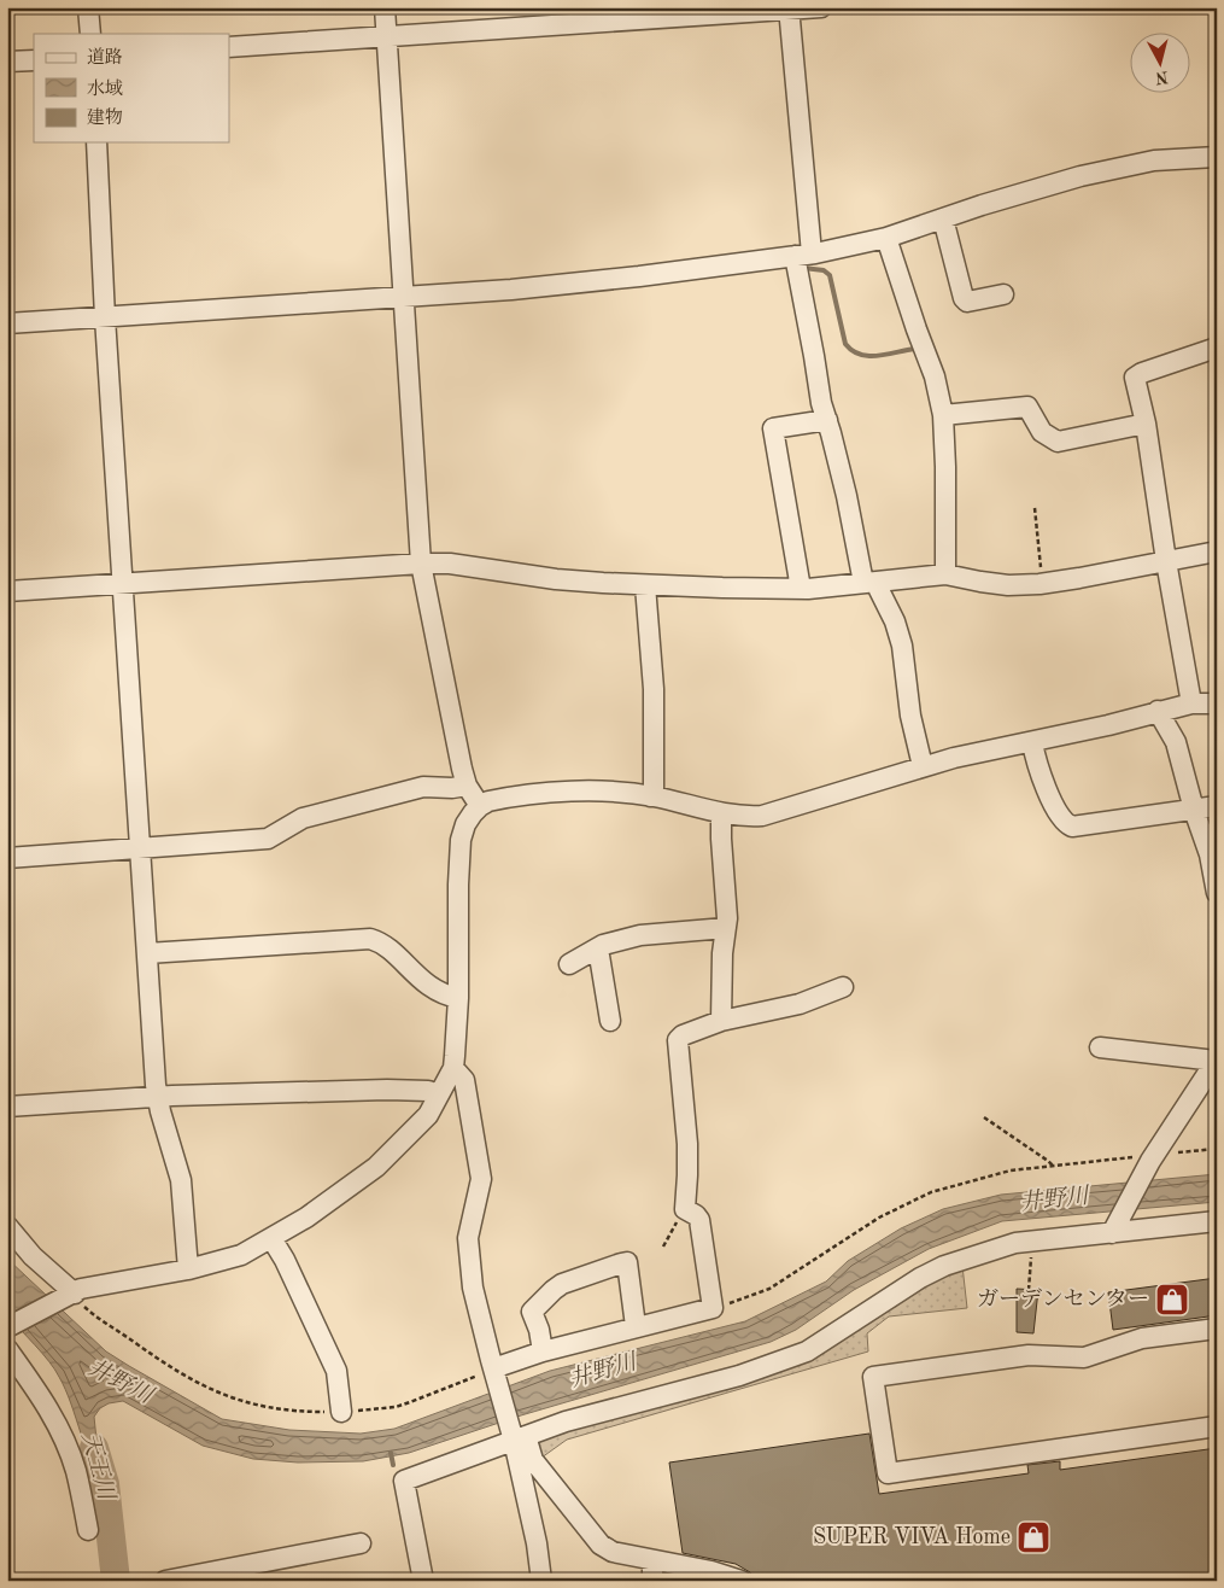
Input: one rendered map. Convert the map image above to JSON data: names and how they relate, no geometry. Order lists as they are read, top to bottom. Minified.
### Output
{"water":["井野川","天王川"],"places":{"shop":["ガーデンセンター","SUPER VIVA Home"]},"legend":["道路","水域","建物"],"north":"bottom"}
